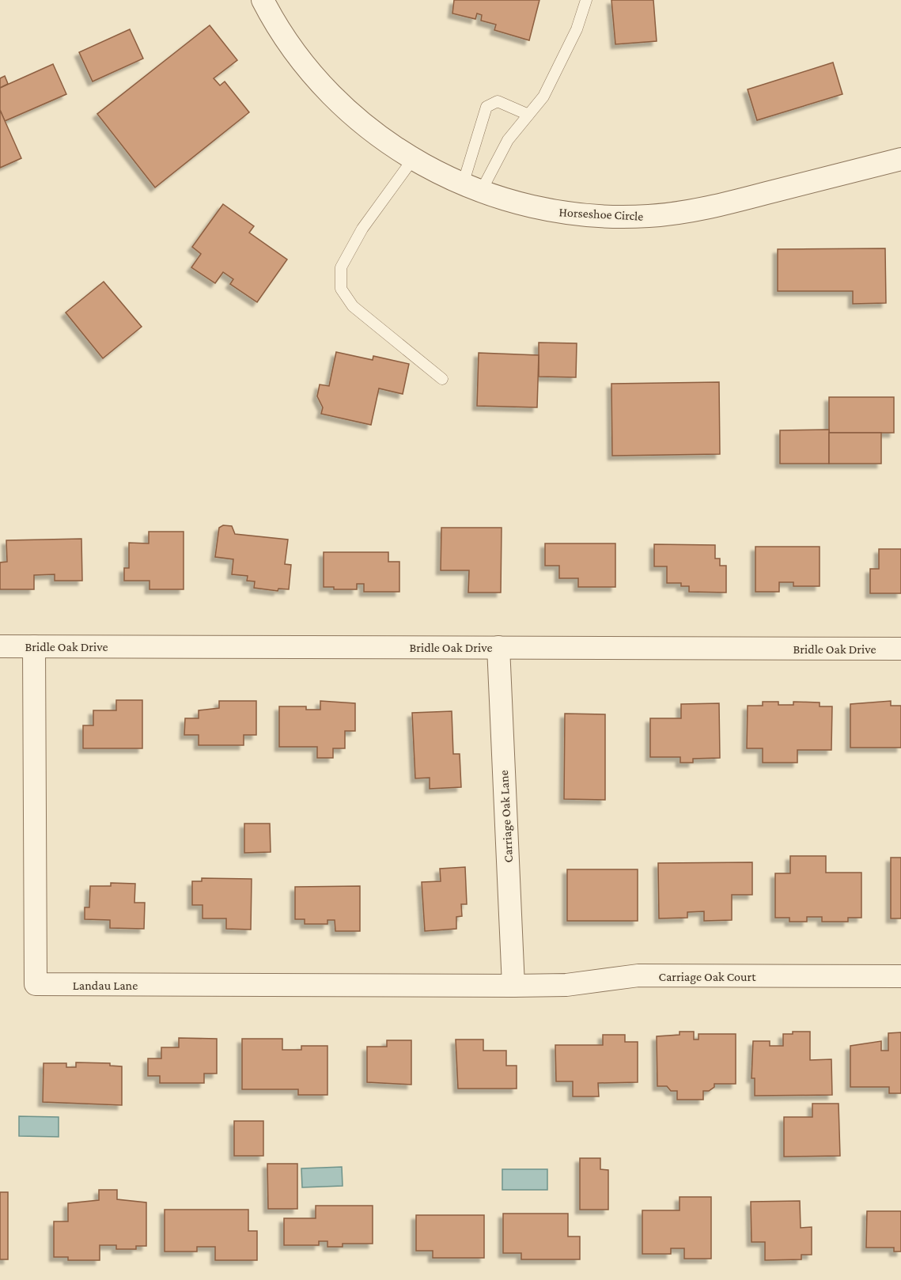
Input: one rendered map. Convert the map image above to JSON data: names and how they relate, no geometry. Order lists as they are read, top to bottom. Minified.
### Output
{"streets":{"street":["Horseshoe Circle","Bridle Oak Drive","Carriage Oak Lane","Carriage Oak Court","Landau Lane"]},"crossings":[["Bridle Oak Drive","Carriage Oak Lane"],["Bridle Oak Drive","Landau Lane"],["Carriage Oak Lane","Carriage Oak Court"],["Carriage Oak Lane","Landau Lane"],["Carriage Oak Court","Landau Lane"]]}
